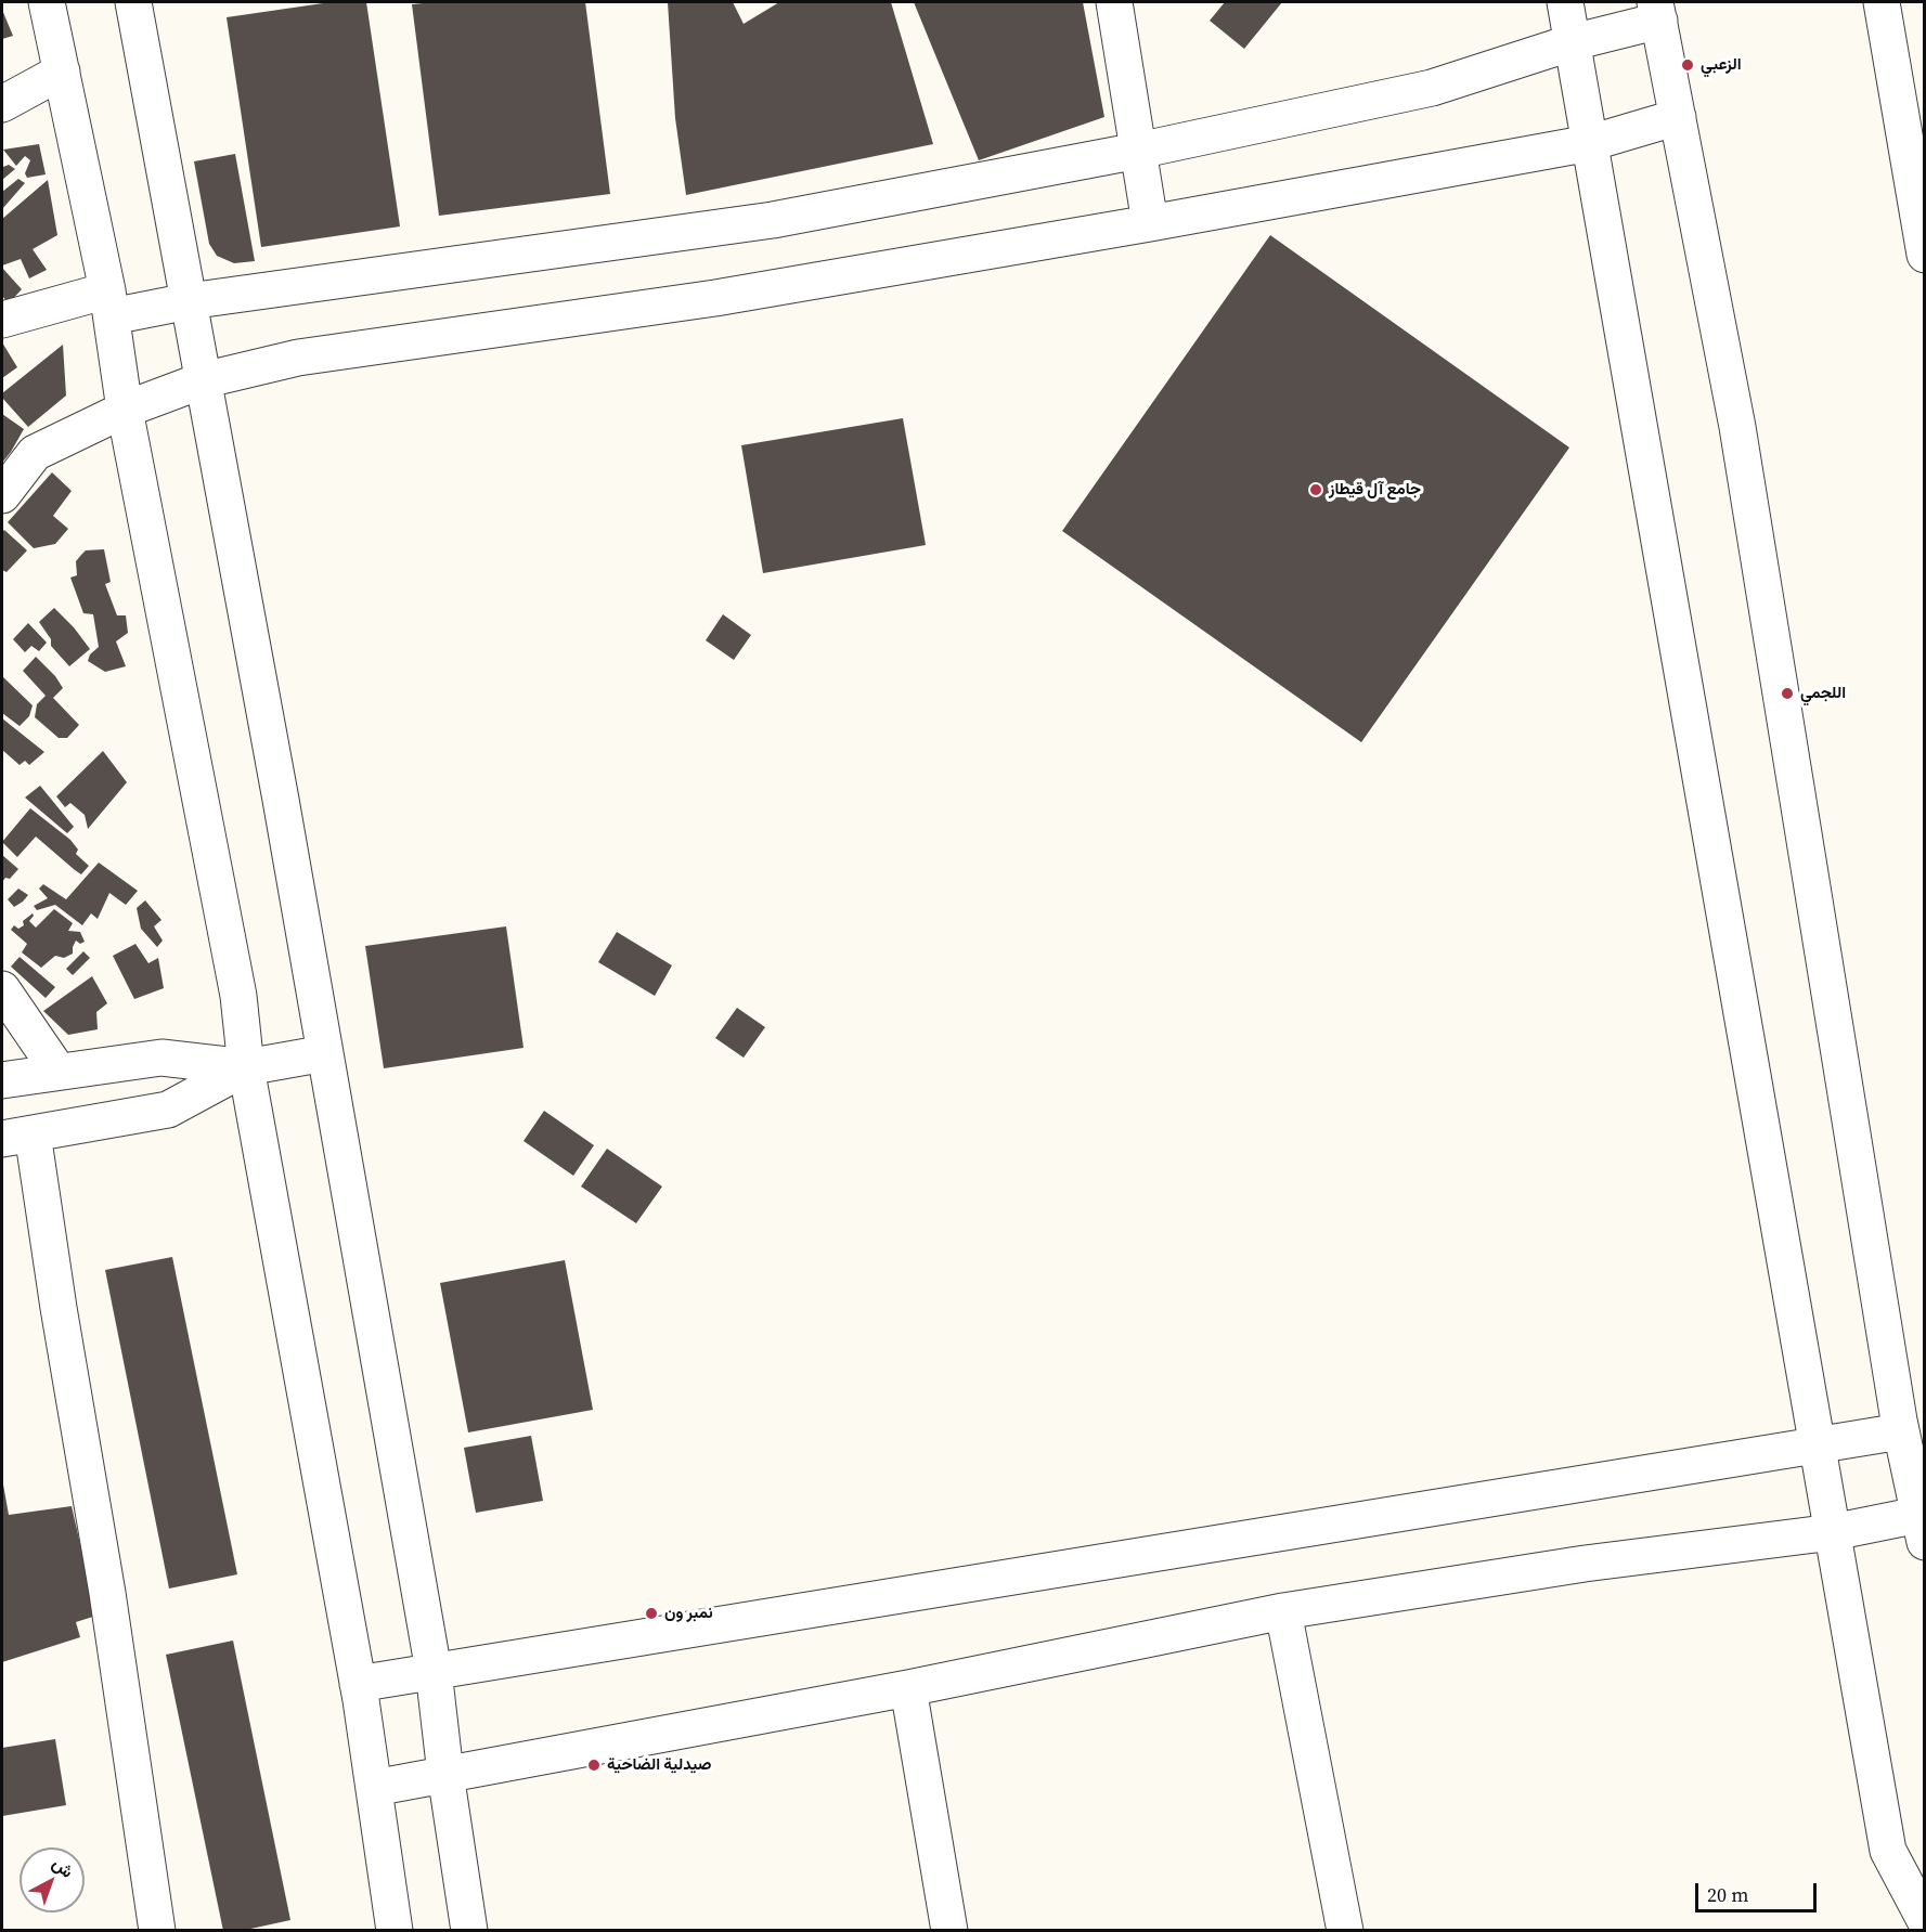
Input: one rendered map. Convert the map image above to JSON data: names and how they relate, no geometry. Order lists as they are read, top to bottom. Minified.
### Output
{"places":["الزعبي","جامع آل قيطاز","اللجمي","نمبر ون","صيدلية الضاحية"],"scale_bar":"20 m","north":"top right"}
